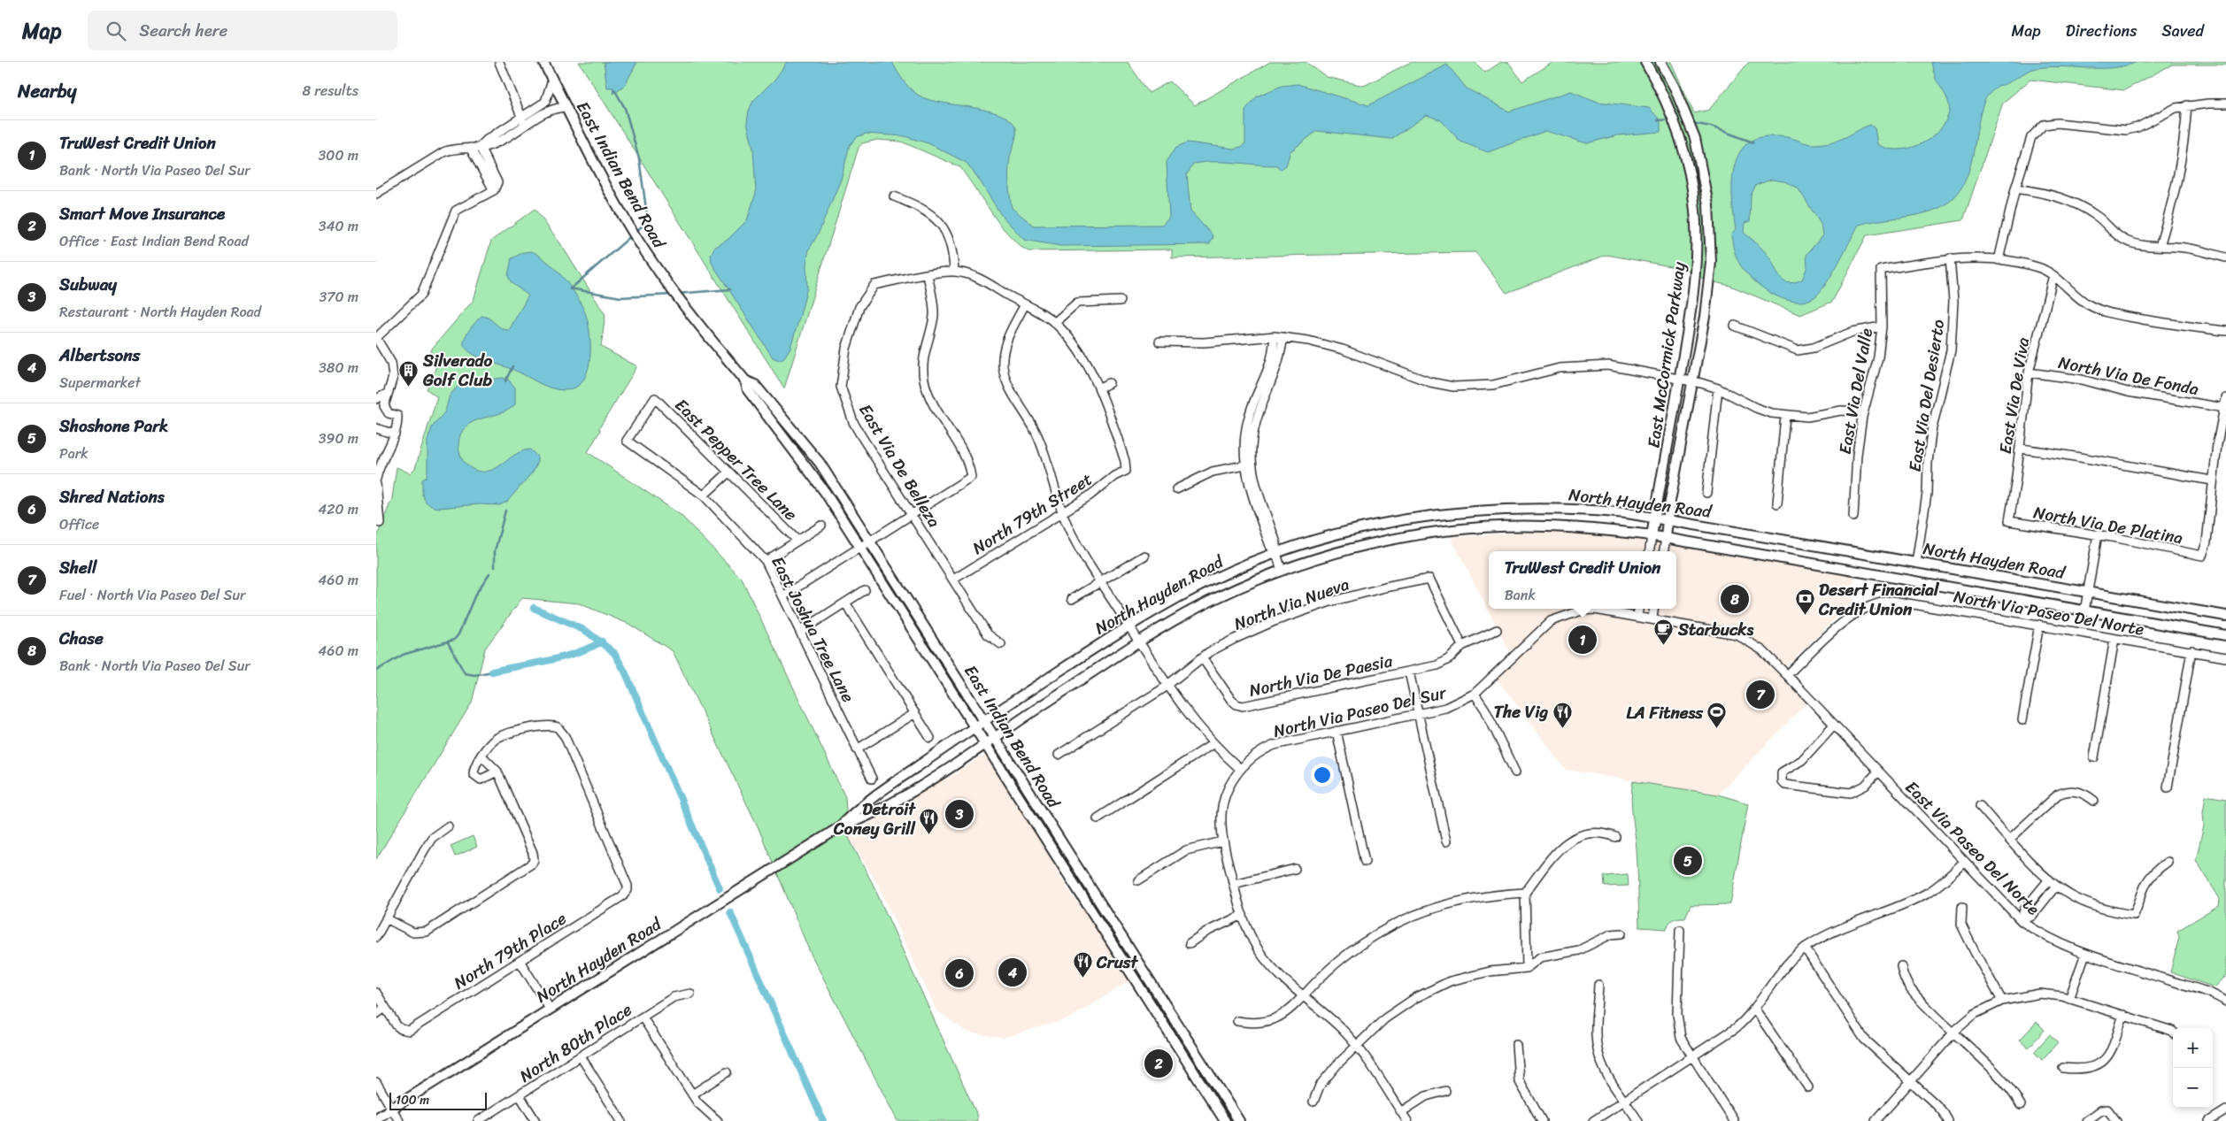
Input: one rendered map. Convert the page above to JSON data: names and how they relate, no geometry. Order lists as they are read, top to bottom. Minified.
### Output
{"streets":{"main road":["East Indian Bend Road","East McCormick Parkway","North Hayden Road"],"street":["North Via De Fonda","East Via Del Valle","East Via Del Desierto","East Via De Viva","East Pepper Tree Lane","East Via De Belleza","North 79th Street","North Via De Platina","North Via Nueva","North Via Paseo Del Norte","East Joshua Tree Lane","North Via De Paesia","North Via Paseo Del Sur","East Via Paseo Del Norte","North 79th Place","North 80th Place"]},"crossings":[["East Indian Bend Road","North Hayden Road"],["East McCormick Parkway","North Hayden Road"],["North Via De Fonda","East Via De Viva"],["East Via Del Valle","East Via Del Desierto"],["East Via Del Desierto","North Hayden Road"],["East Via De Viva","North Via De Platina"],["East Pepper Tree Lane","East Joshua Tree Lane"],["East Via De Belleza","North 79th Street"],["North Via Nueva","North Via De Paesia"],["North Via Paseo Del Norte","North Via Paseo Del Sur"],["North Via Paseo Del Norte","East Via Paseo Del Norte"],["North Via Paseo Del Sur","East Via Paseo Del Norte"]],"places":{"building":["Silverado Golf Club"],"bank":["Desert Financial Credit Union"],"cafe":["Starbucks"],"restaurant":["The Vig","Detroit Coney Grill","Crust"],"sports":["LA Fitness"]},"scale_bar":"100 m","page":{"header":"Map","search":"Search here","nav":["Map","Directions","Saved"],"heading":["Nearby","8 results"],"list":[{"mark":"1","name":"TruWest Credit Union","note":"Bank · North Via Paseo Del Sur","value":"300 m"},{"mark":"2","name":"Smart Move Insurance","note":"Office · East Indian Bend Road","value":"340 m"},{"mark":"3","name":"Subway","note":"Restaurant · North Hayden Road","value":"370 m"},{"mark":"4","name":"Albertsons","note":"Supermarket","value":"380 m"},{"mark":"5","name":"Shoshone Park","note":"Park","value":"390 m"},{"mark":"6","name":"Shred Nations","note":"Office","value":"420 m"},{"mark":"7","name":"Shell","note":"Fuel · North Via Paseo Del Sur","value":"460 m"},{"mark":"8","name":"Chase","note":"Bank · North Via Paseo Del Sur","value":"460 m"}],"popup":["TruWest Credit Union","Bank"],"pins":["8","1","7","3","5","4","6","2"],"map_buttons":["+","−"],"scale":"100 m"}}
